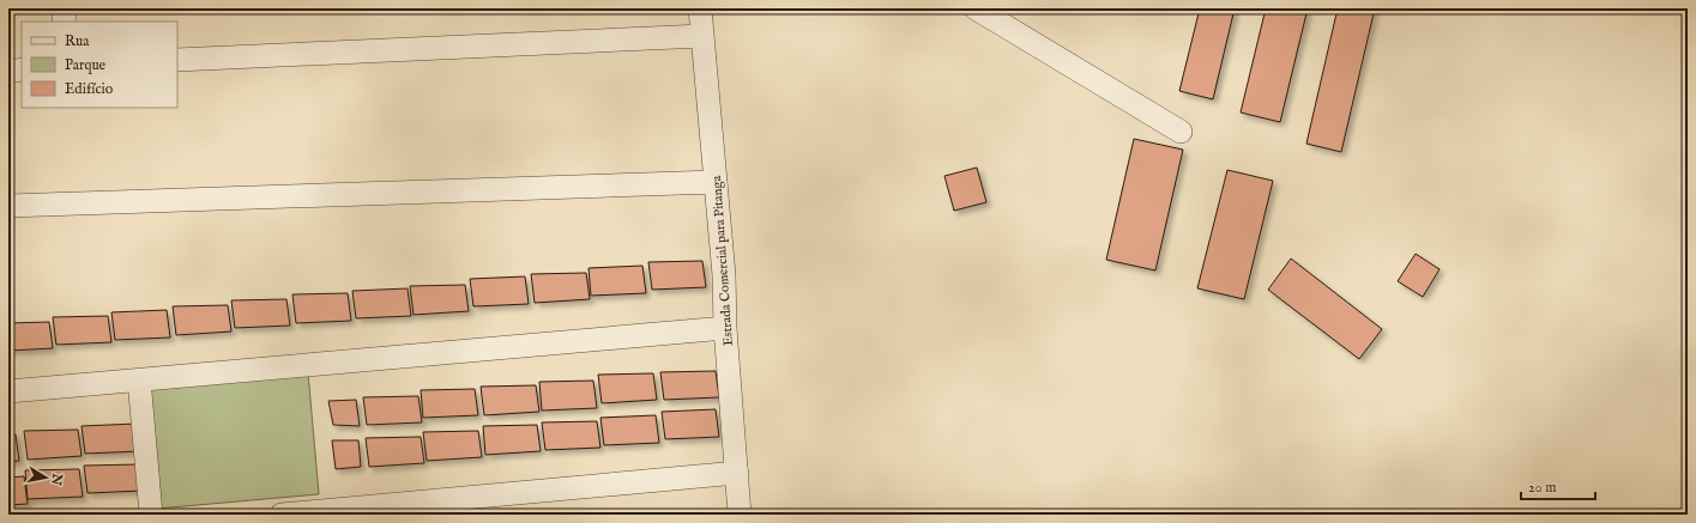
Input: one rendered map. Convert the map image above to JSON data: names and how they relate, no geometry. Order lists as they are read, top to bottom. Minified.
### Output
{"streets":{"street":["Estrada Comercial para Pitanga"]},"legend":["Rua","Parque","Edifício"],"scale_bar":"20 m","north":"right"}
